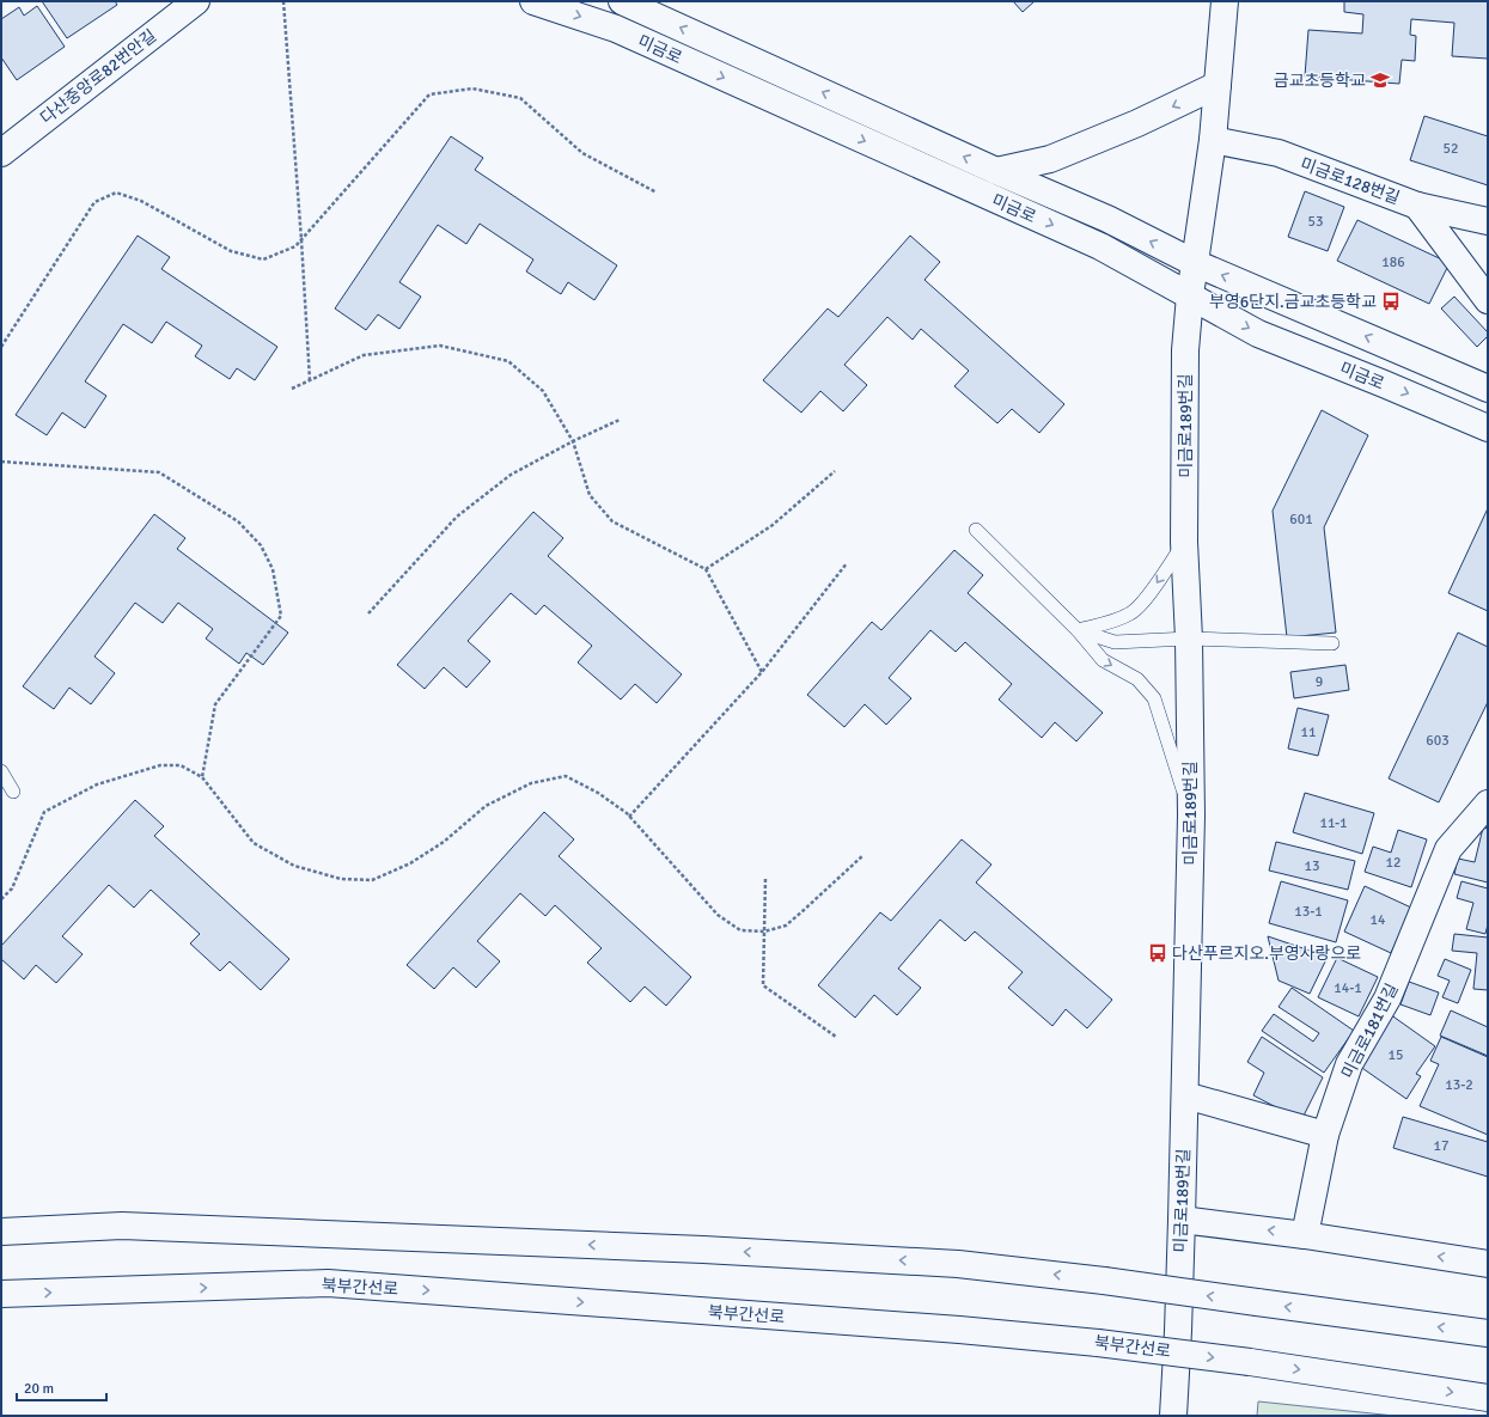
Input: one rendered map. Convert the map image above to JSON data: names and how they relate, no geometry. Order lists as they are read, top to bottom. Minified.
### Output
{"streets":{"main road":["미금로","다산중앙로82번안길","미금로128번길","미금로189번길","미금로181번길","북부간선로"]},"crossings":[["미금로","미금로189번길"],["미금로128번길","미금로189번길"]],"places":{"school or university":["금교초등학교"],"bus stop":["부영6단지.금교초등학교","다산푸르지오.부영사랑으로"]},"house_numbers":["52","53","186","601","9","11","603","11-1","12","13","13-1","14","14-1","15","13-2","17"],"scale_bar":"20 m"}
